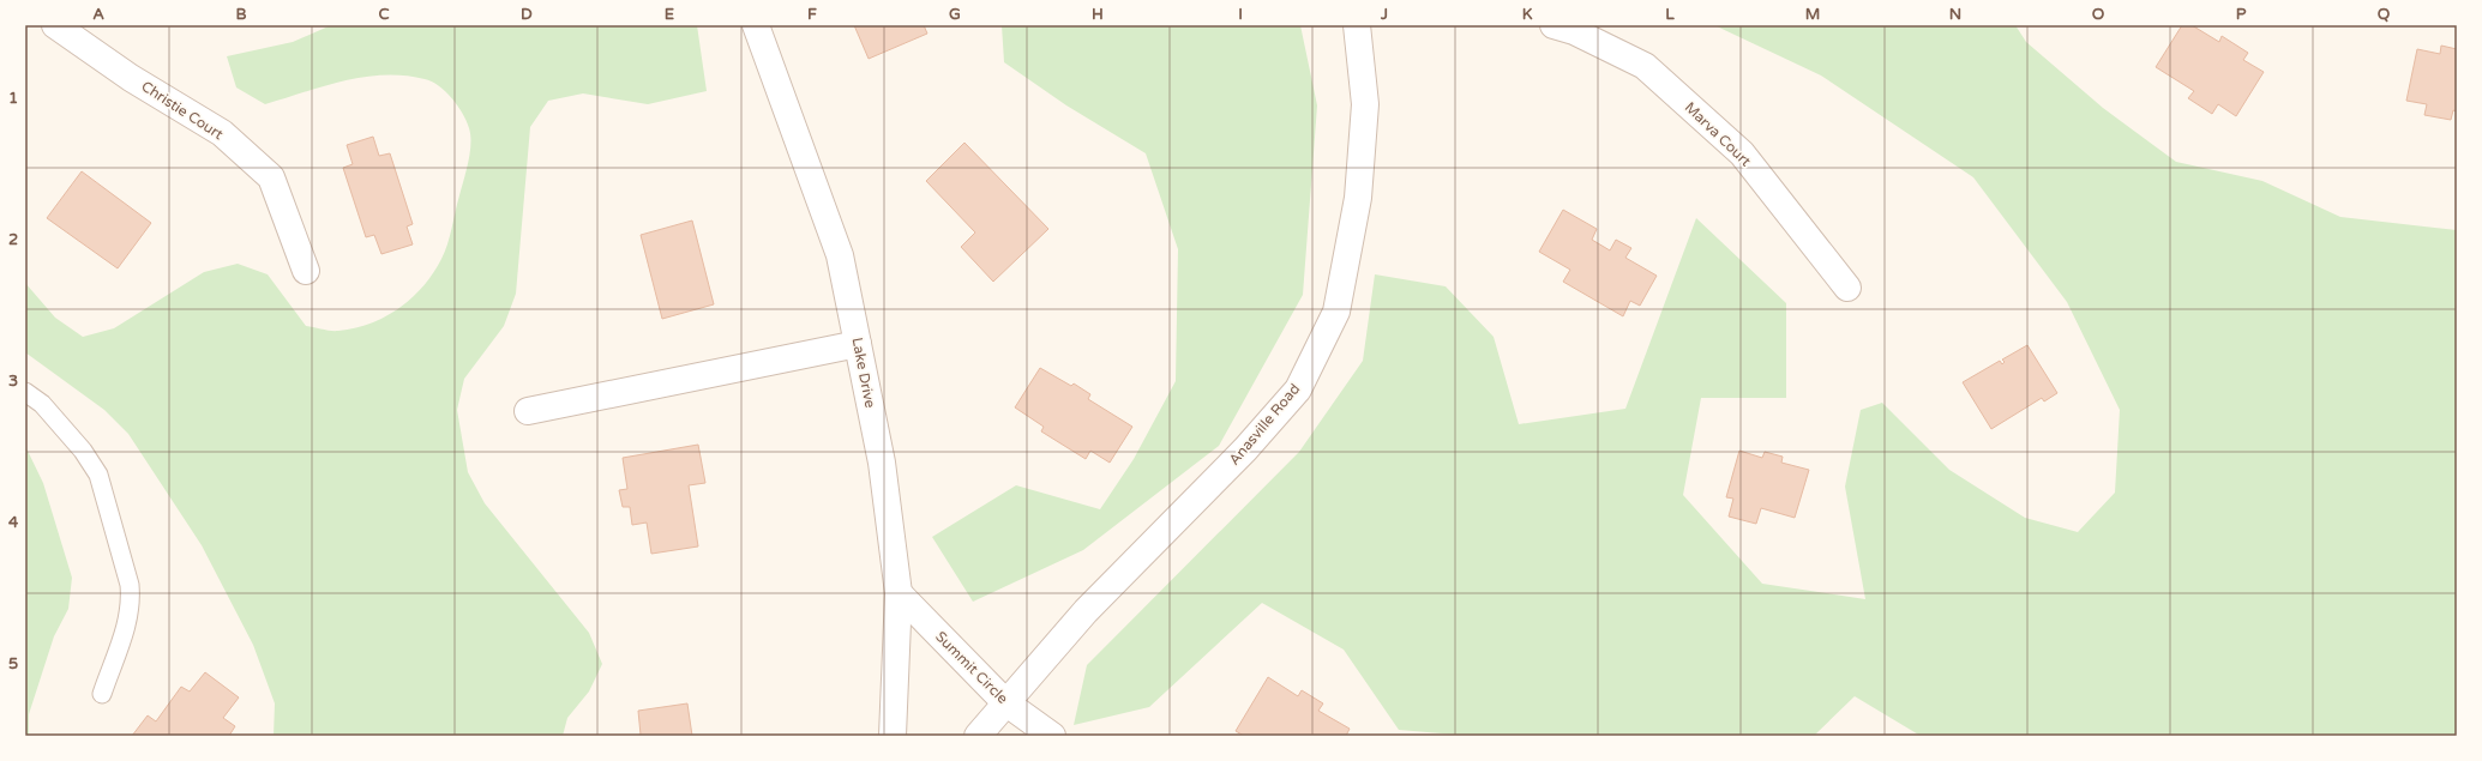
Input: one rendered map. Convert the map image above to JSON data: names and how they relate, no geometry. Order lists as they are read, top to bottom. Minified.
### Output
{"streets":{"street":["Christie Court","Marva Court","Lake Drive","Anasville Road","Summit Circle"]},"crossings":[["Lake Drive","Summit Circle"],["Anasville Road","Summit Circle"]],"grid":{"columns":["A","B","C","D","E","F","G","H","I","J","K","L","M","N","O","P","Q"],"rows":["1","2","3","4","5"]}}
